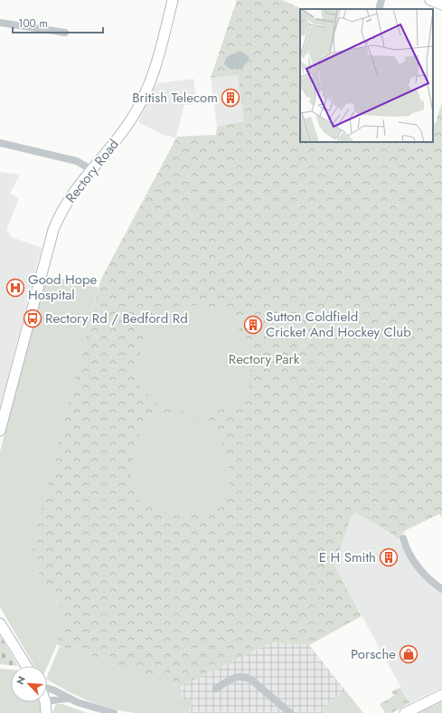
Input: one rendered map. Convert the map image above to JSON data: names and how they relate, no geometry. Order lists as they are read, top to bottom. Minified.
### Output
{"streets":{"street":["Rectory Road"]},"parks":["Rectory Park"],"places":{"building":["British Telecom","Sutton Coldfield Cricket And Hockey Club","E H Smith"],"hospital":["Good Hope Hospital"],"bus stop":["Rectory Rd / Bedford Rd"],"shop":["Porsche"]},"scale_bar":"100 m","north":"top left"}
